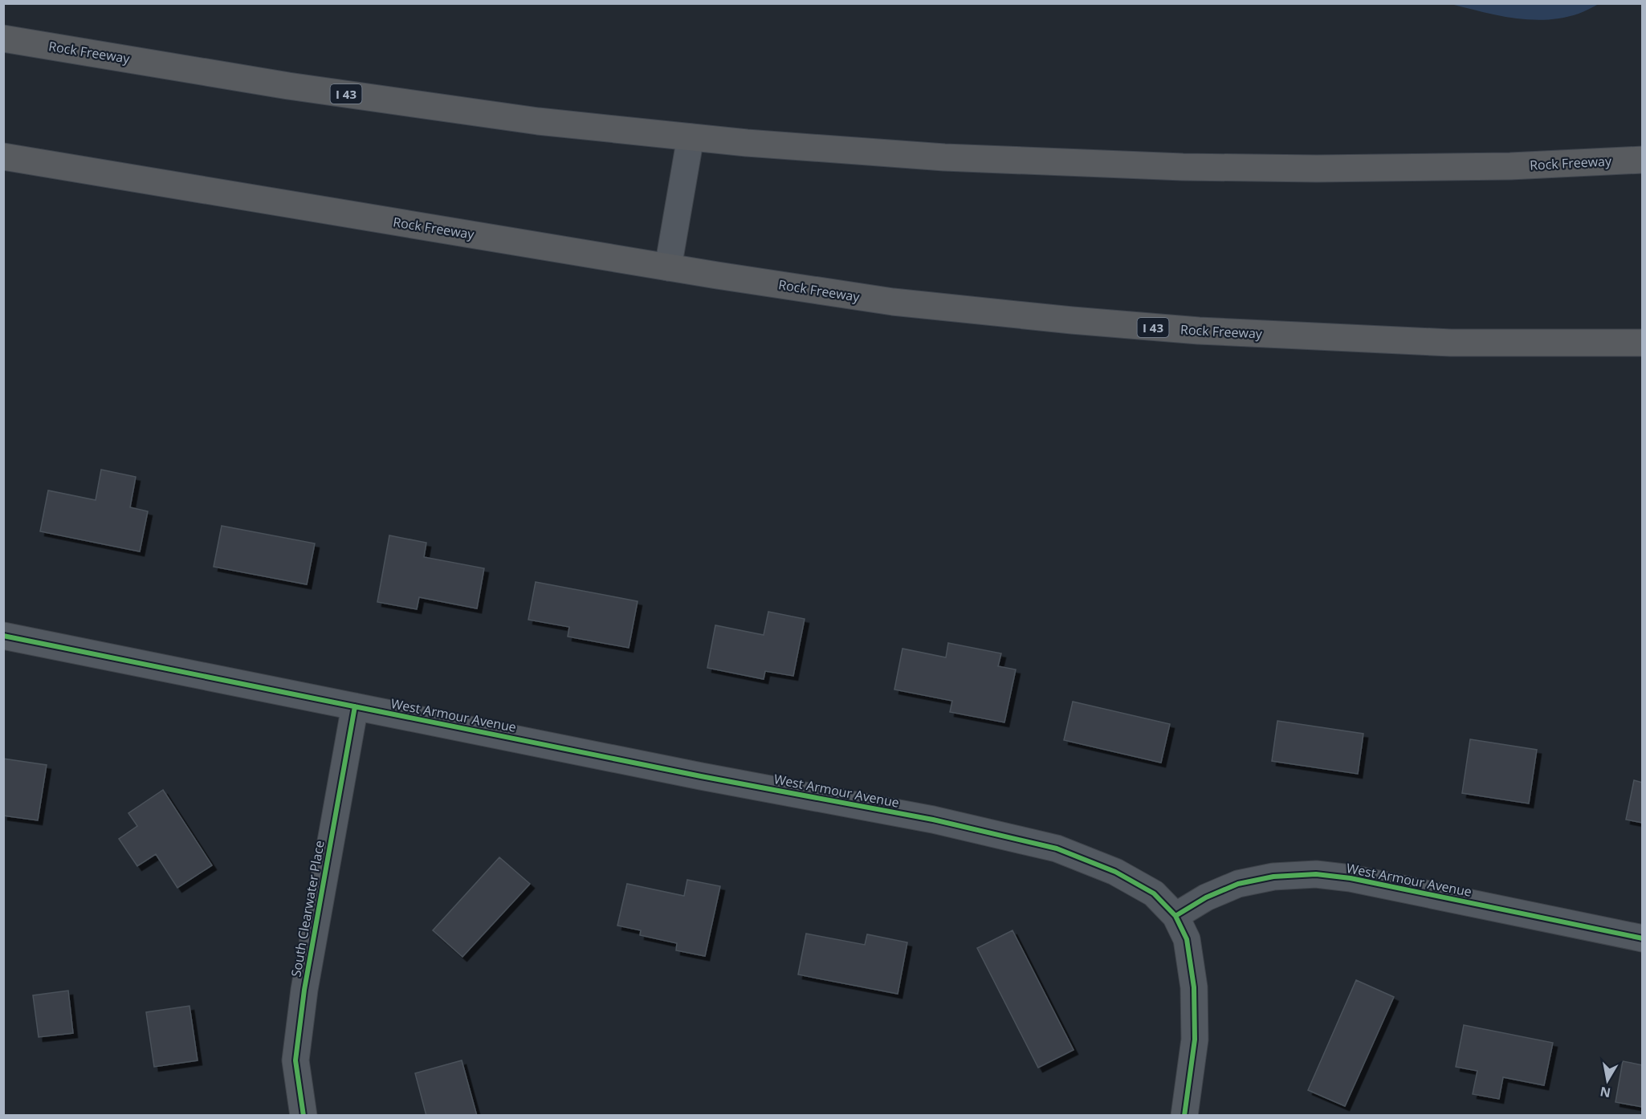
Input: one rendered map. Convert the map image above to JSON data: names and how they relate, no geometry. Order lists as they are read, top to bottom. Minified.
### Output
{"streets":{"highway":["Rock Freeway","I 43"],"street":["West Armour Avenue","South Clearwater Place"]},"crossings":[["West Armour Avenue","South Clearwater Place"]],"north":"bottom"}
